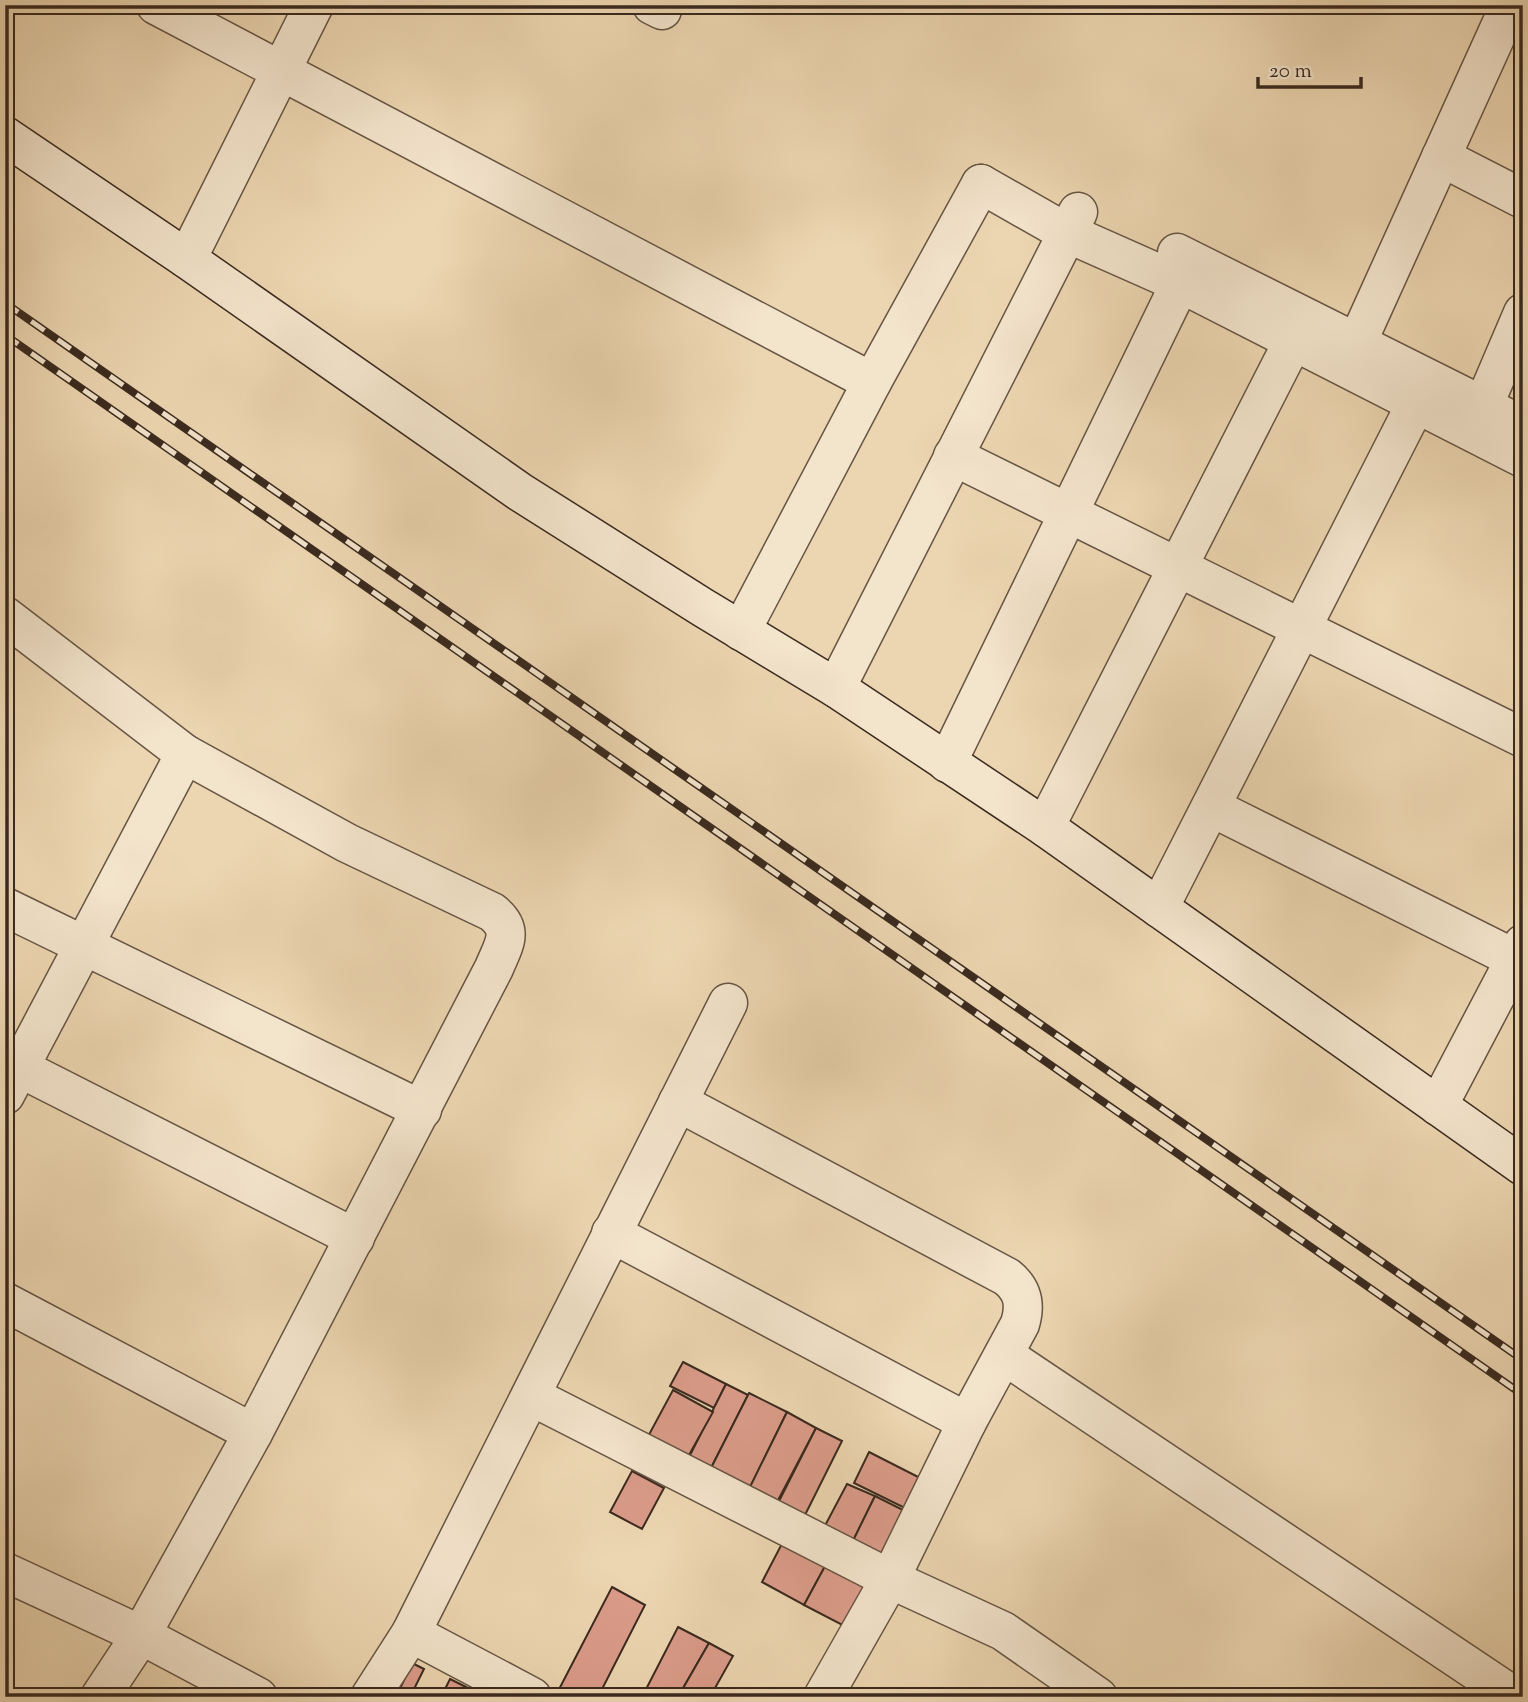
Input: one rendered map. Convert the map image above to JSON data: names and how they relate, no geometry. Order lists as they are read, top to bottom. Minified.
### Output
{"scale_bar":"20 m"}
